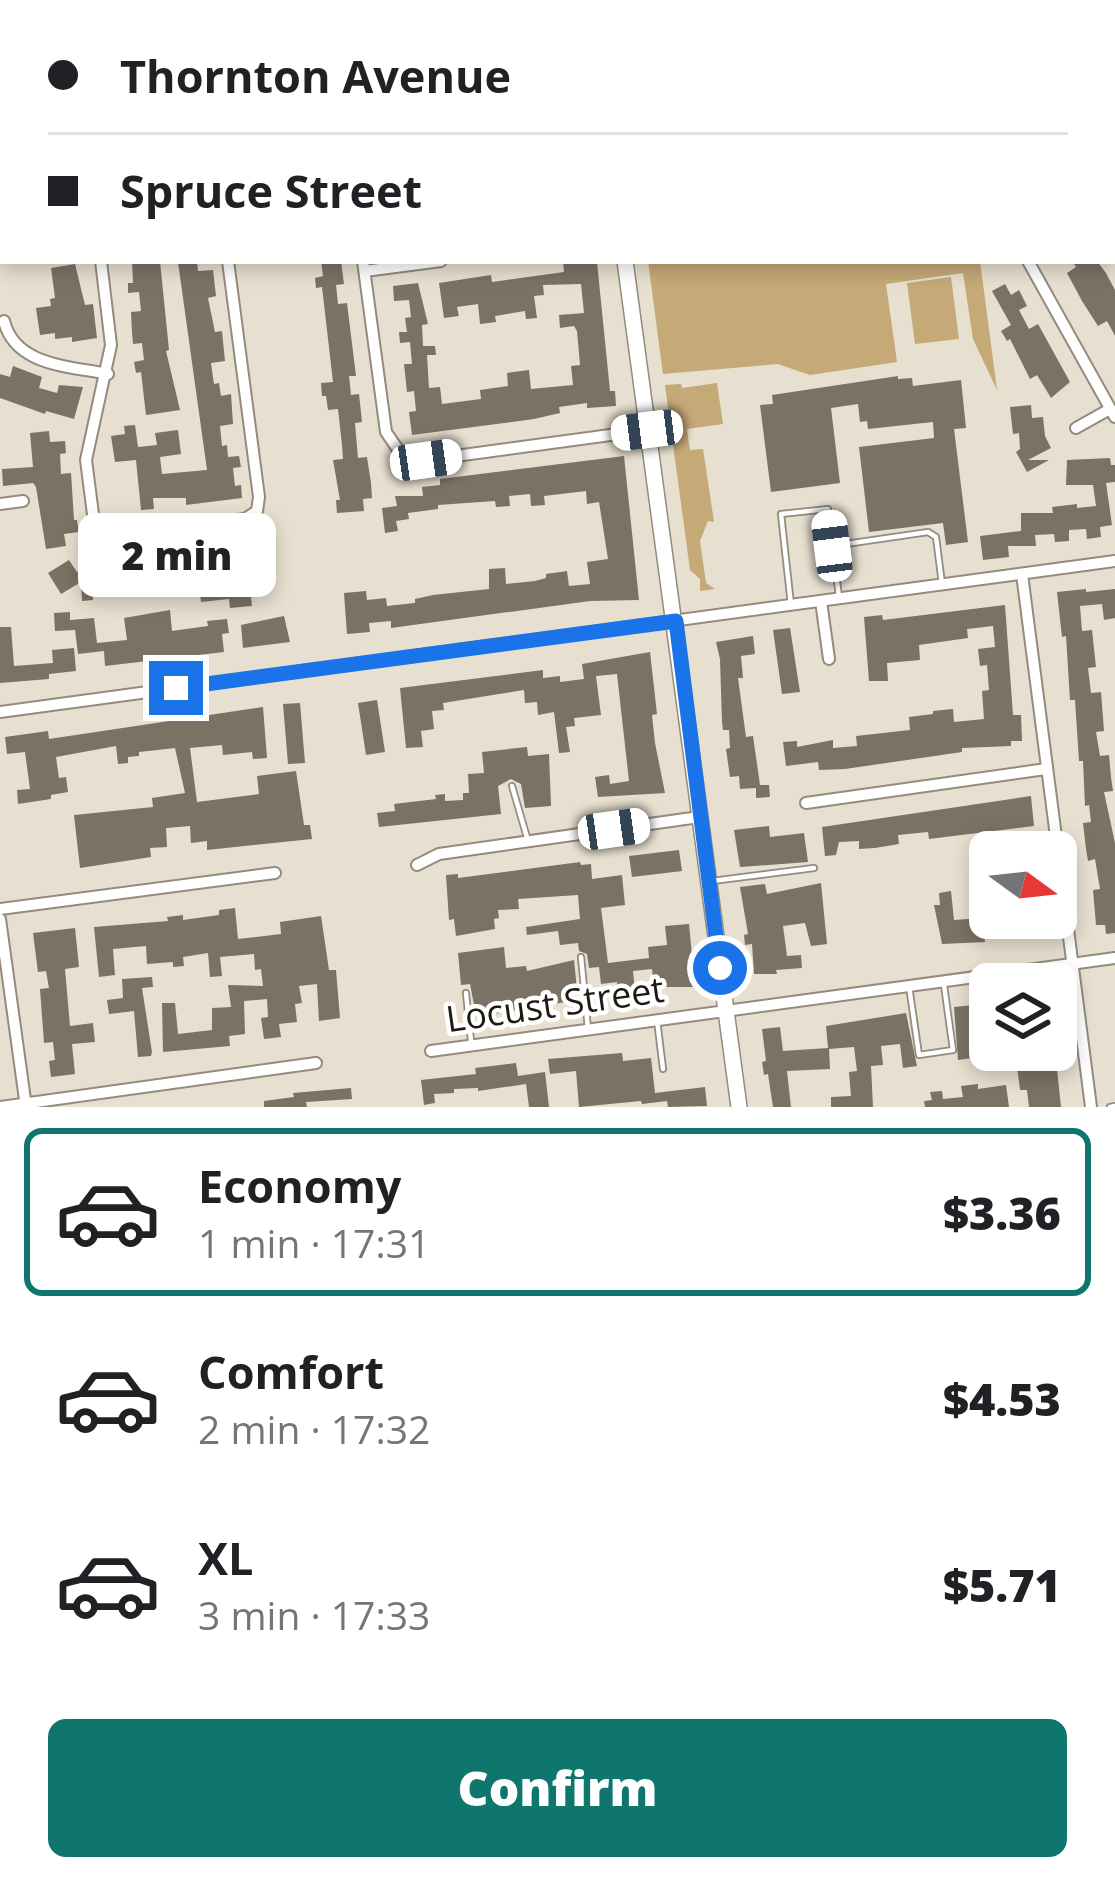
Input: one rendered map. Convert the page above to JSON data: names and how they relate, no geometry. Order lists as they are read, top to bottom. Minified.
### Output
{"streets":{"street":["Locust Street"]},"north":"right","page":{"banner":["Thornton Avenue","Spruce Street"],"bubble":"2 min","list":[{"name":"Economy","note":"1 min · 17:31","value":"$3.36"},{"name":"Comfort","note":"2 min · 17:32","value":"$4.53"},{"name":"XL","note":"3 min · 17:33","value":"$5.71"}],"buttons":"Confirm"}}
